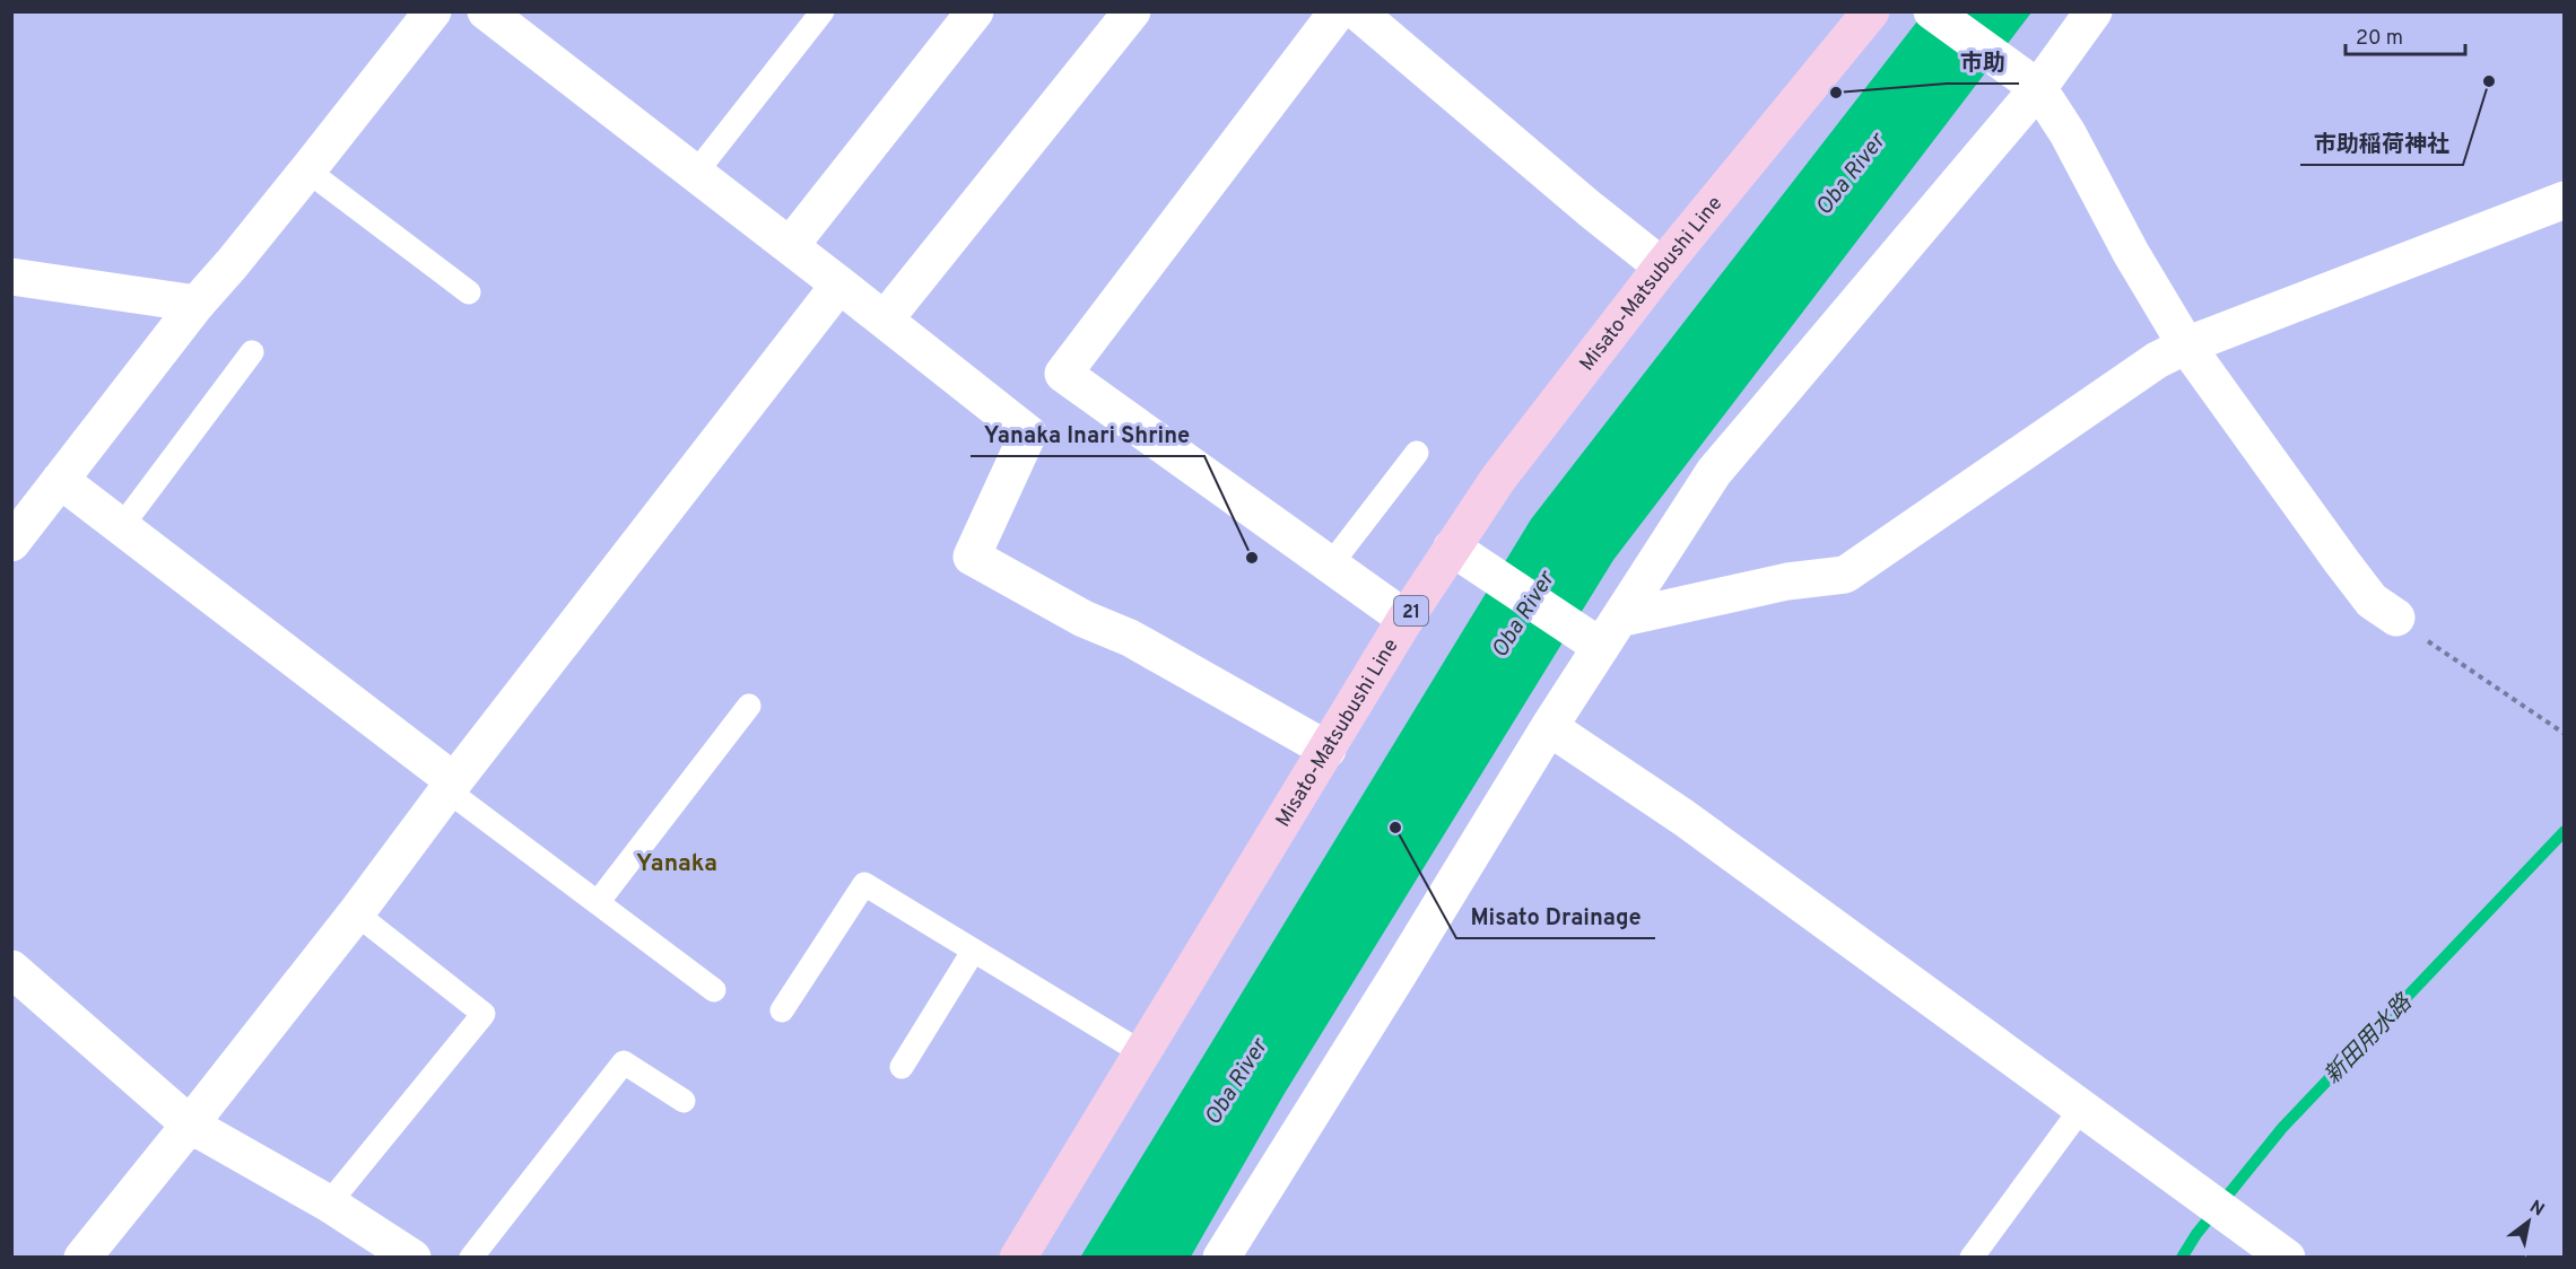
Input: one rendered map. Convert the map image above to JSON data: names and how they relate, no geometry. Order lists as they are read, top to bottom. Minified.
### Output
{"streets":{"main road":["Misato-Matsubushi Line","21"]},"districts":["Yanaka"],"water":["Oba River","新田用水路"],"places":["市助稲荷神社","市助","Yanaka Inari Shrine","Misato Drainage"],"scale_bar":"20 m","north":"top right"}
